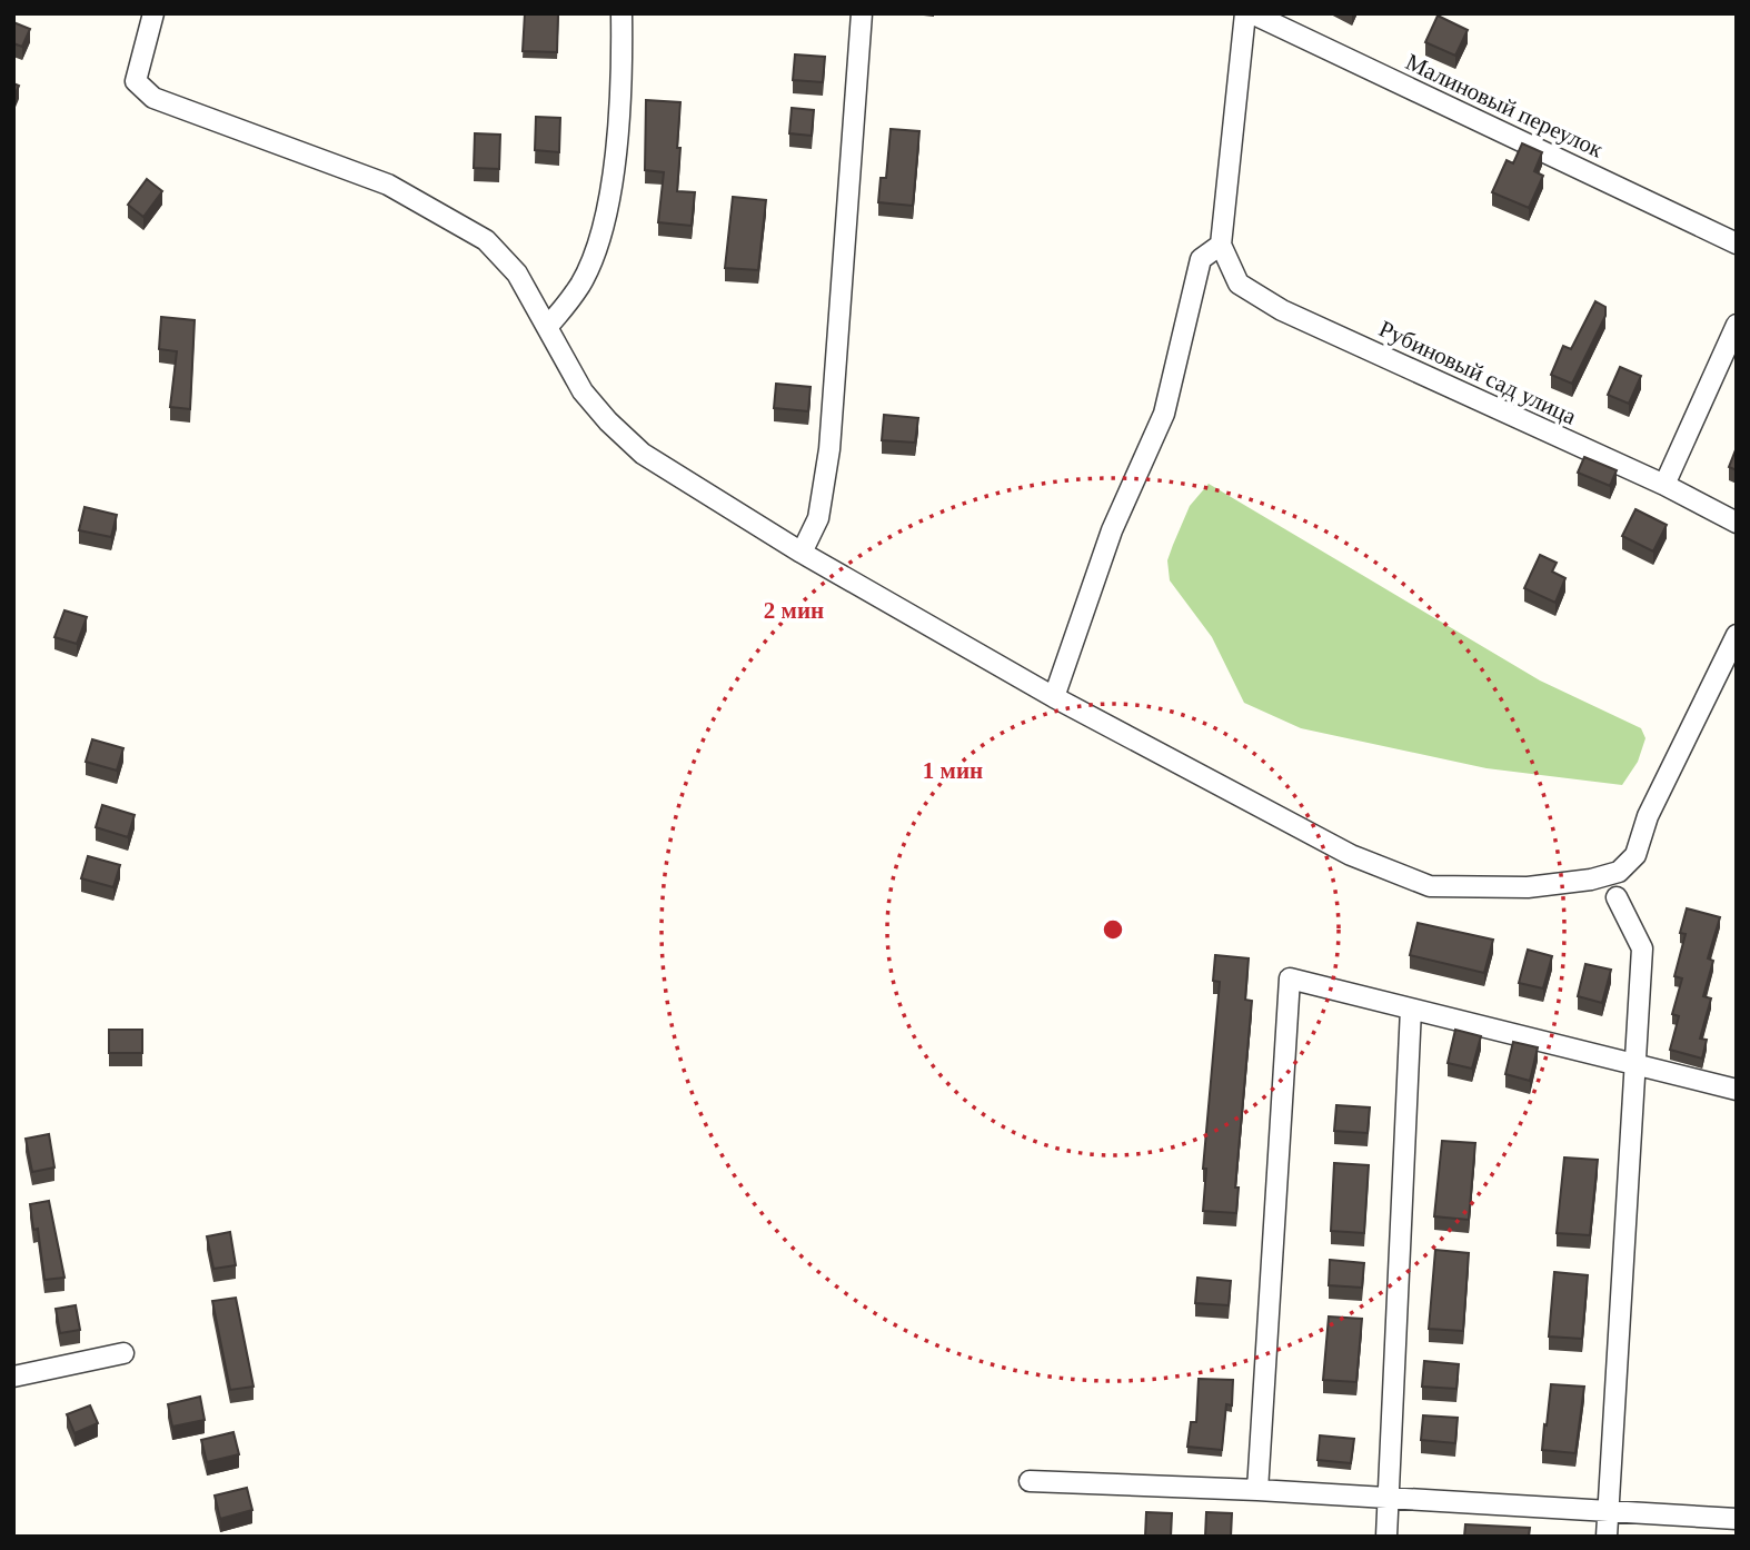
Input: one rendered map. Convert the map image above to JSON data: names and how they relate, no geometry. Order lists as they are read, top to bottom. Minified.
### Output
{"streets":{"street":["Малиновый переулок","Рубиновый сад улица"]},"rings":["2 мин","1 мин"]}
